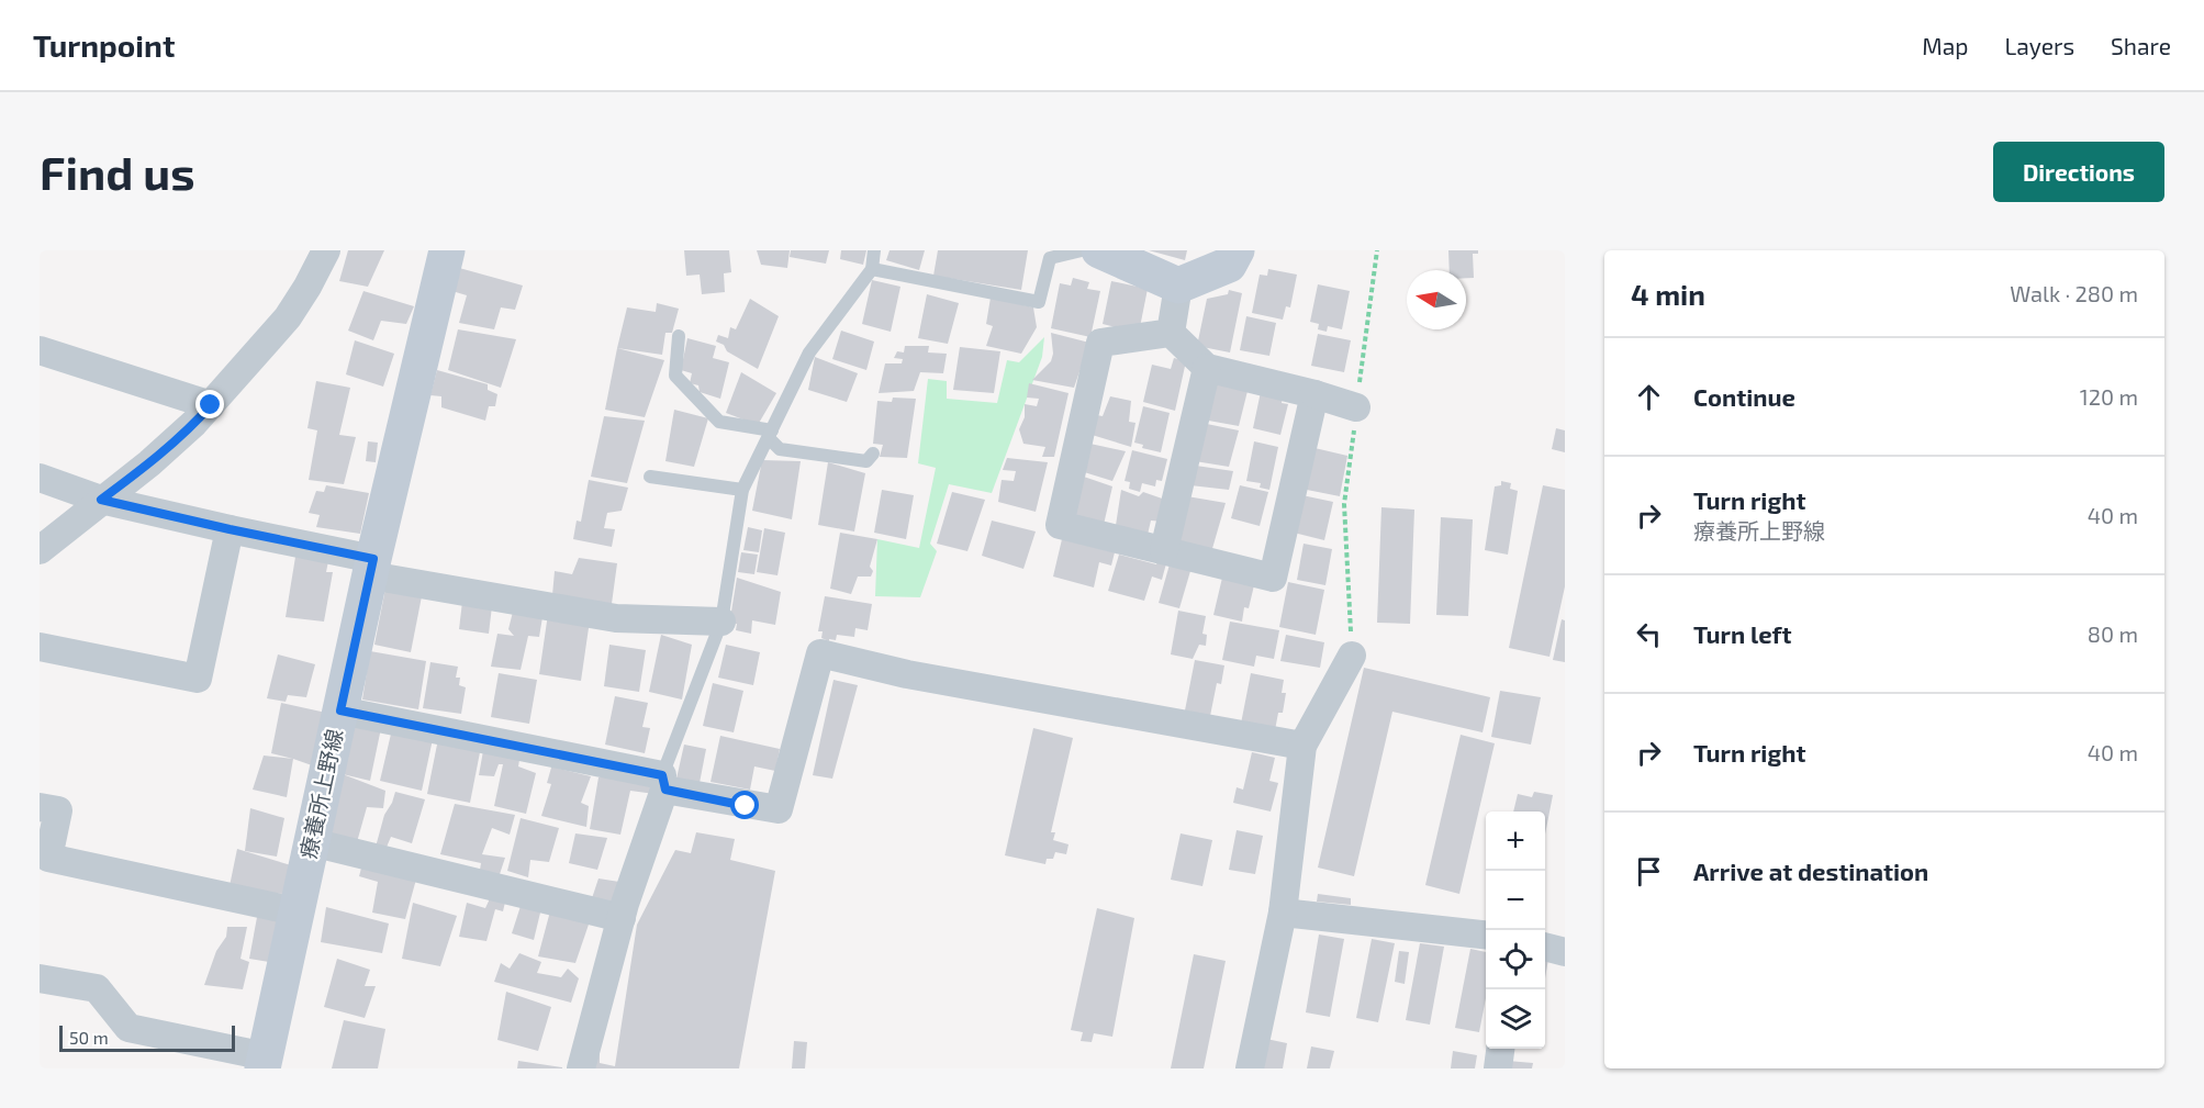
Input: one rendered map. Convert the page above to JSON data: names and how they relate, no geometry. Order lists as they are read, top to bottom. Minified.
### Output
{"streets":{"street":["療養所上野線"]},"scale_bar":"50 m","north":"left","page":{"header":"Turnpoint","nav":["Map","Layers","Share"],"buttons":"Directions","title":"Find us","heading":["4 min","Walk · 280 m"],"list":[["Continue","120 m"],["Turn right","療養所上野線","40 m"],["Turn left","80 m"],["Turn right","40 m"],"Arrive at destination"],"map_buttons":["+","−"],"scale":"50 m"}}
